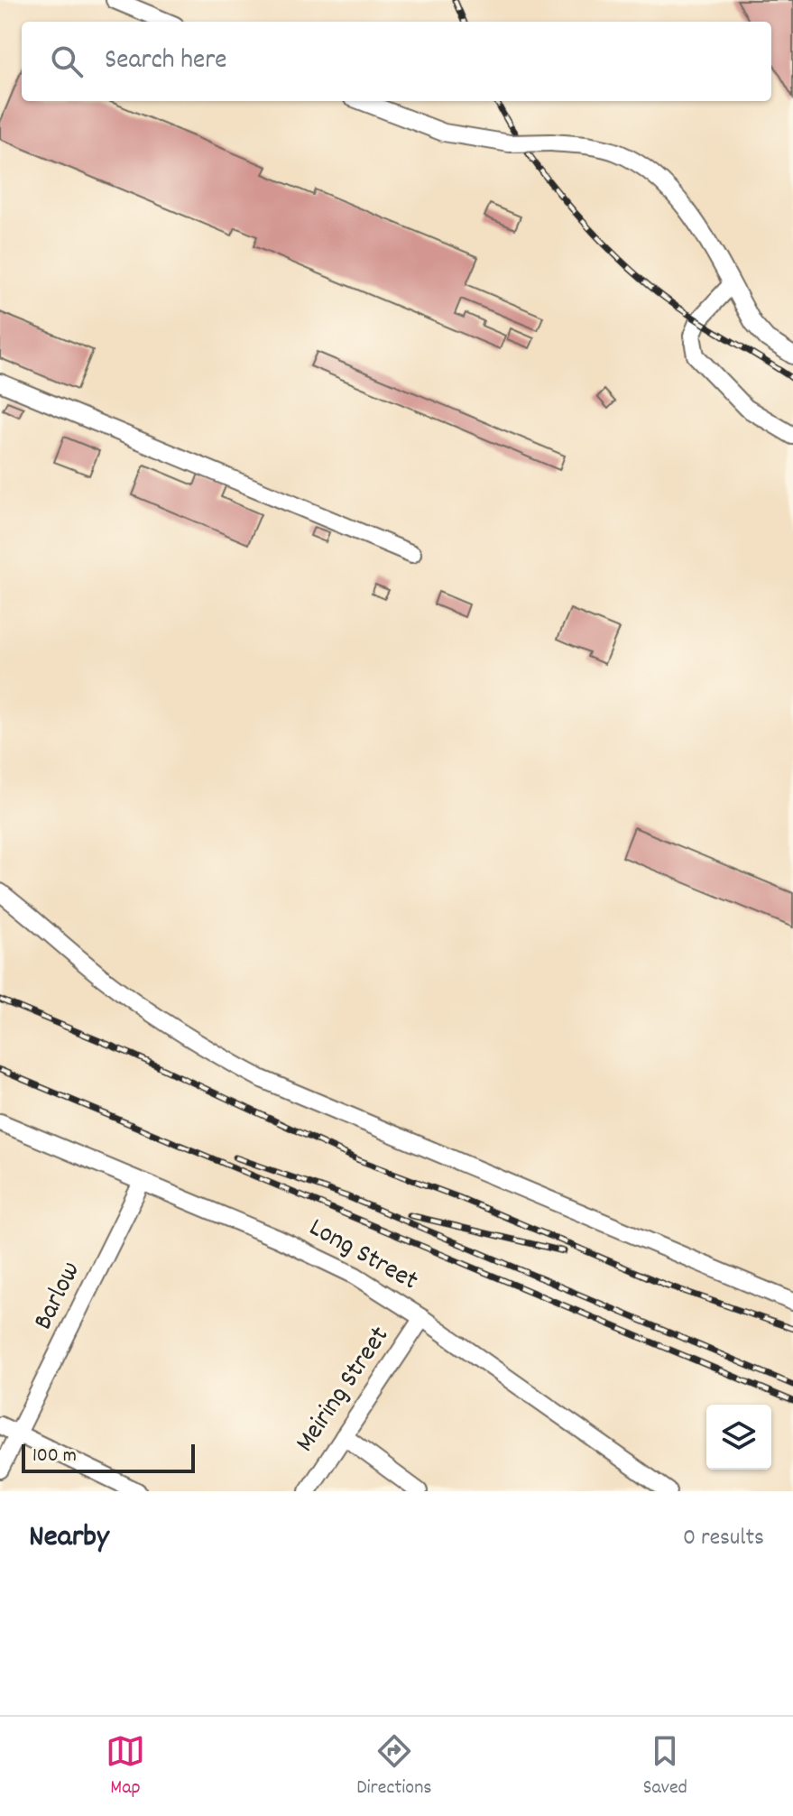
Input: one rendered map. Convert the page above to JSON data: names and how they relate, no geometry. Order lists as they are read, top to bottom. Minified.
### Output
{"streets":{"street":["Long Street","Barlow","Meiring Street"]},"crossings":[["Long Street","Barlow"],["Long Street","Meiring Street"]],"scale_bar":"100 m","page":{"search":"Search here","scale":"100 m","heading":["Nearby","0 results"],"nav":["Map","Directions","Saved"]}}
